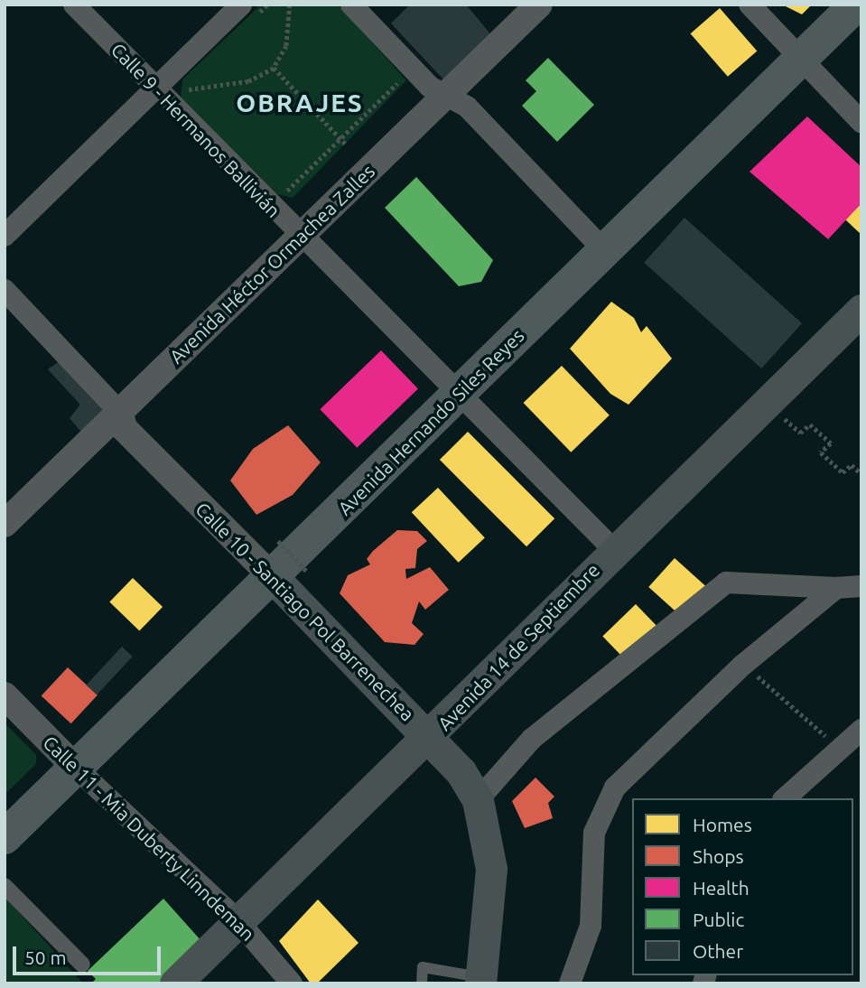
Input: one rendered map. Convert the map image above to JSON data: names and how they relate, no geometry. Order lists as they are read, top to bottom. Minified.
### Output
{"streets":{"main road":["Avenida Hernando Siles Reyes","Calle 10 - Santiago Pol Barrenechea","Avenida 14 de Septiembre"],"street":["Calle 9 - Hermanos Ballivián","Avenida Héctor Ormachea Zalles","Calle 11 - Mia Duberty Linndeman"]},"crossings":[["Calle 9 - Hermanos Ballivián","Avenida Héctor Ormachea Zalles"],["Calle 9 - Hermanos Ballivián","Avenida Hernando Siles Reyes"],["Calle 9 - Hermanos Ballivián","Avenida 14 de Septiembre"],["Avenida Héctor Ormachea Zalles","Calle 10 - Santiago Pol Barrenechea"],["Avenida Hernando Siles Reyes","Calle 10 - Santiago Pol Barrenechea"],["Avenida Hernando Siles Reyes","Calle 11 - Mia Duberty Linndeman"],["Calle 10 - Santiago Pol Barrenechea","Avenida 14 de Septiembre"],["Avenida 14 de Septiembre","Calle 11 - Mia Duberty Linndeman"]],"districts":["OBRAJES"],"legend":["Homes","Shops","Health","Public","Other"],"scale_bar":"50 m"}
